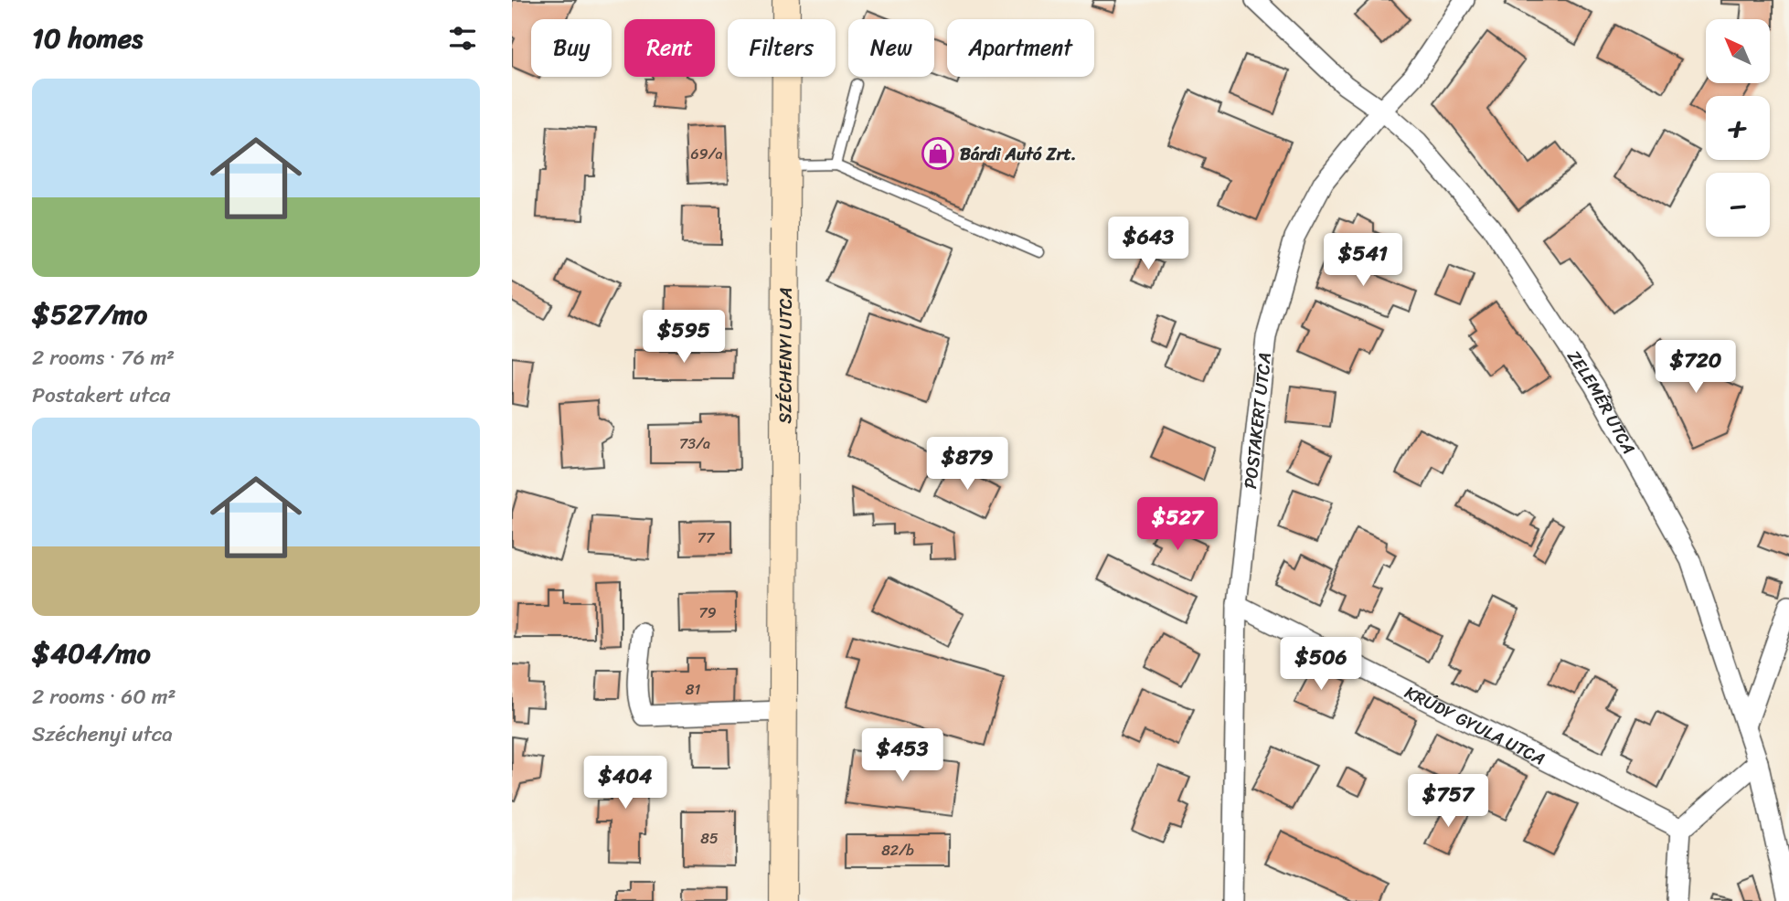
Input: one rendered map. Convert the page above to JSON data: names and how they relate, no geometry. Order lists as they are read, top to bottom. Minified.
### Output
{"streets":{"street":["SZÉCHENYI UTCA","ZELEMÉR UTCA","POSTAKERT UTCA","KRÚDY GYULA UTCA"]},"crossings":[["ZELEMÉR UTCA","POSTAKERT UTCA"],["POSTAKERT UTCA","KRÚDY GYULA UTCA"]],"places":{"shop":["Bárdi Autó Zrt."]},"house_numbers":["69/a","73/a","77","79","81","85","82/b"],"north":"top left","page":{"heading":"10 homes","map_buttons":["+","−"],"chip":["Buy","Rent","Filters","New","Apartment"],"list":[{"name":"$527/mo","note":"2 rooms · 76 m² · Postakert utca"},{"name":"$404/mo","note":"2 rooms · 60 m² · Széchenyi utca"}],"price":["$643","$541","$595","$720","$879","$527","$506","$453","$404","$757"]}}
